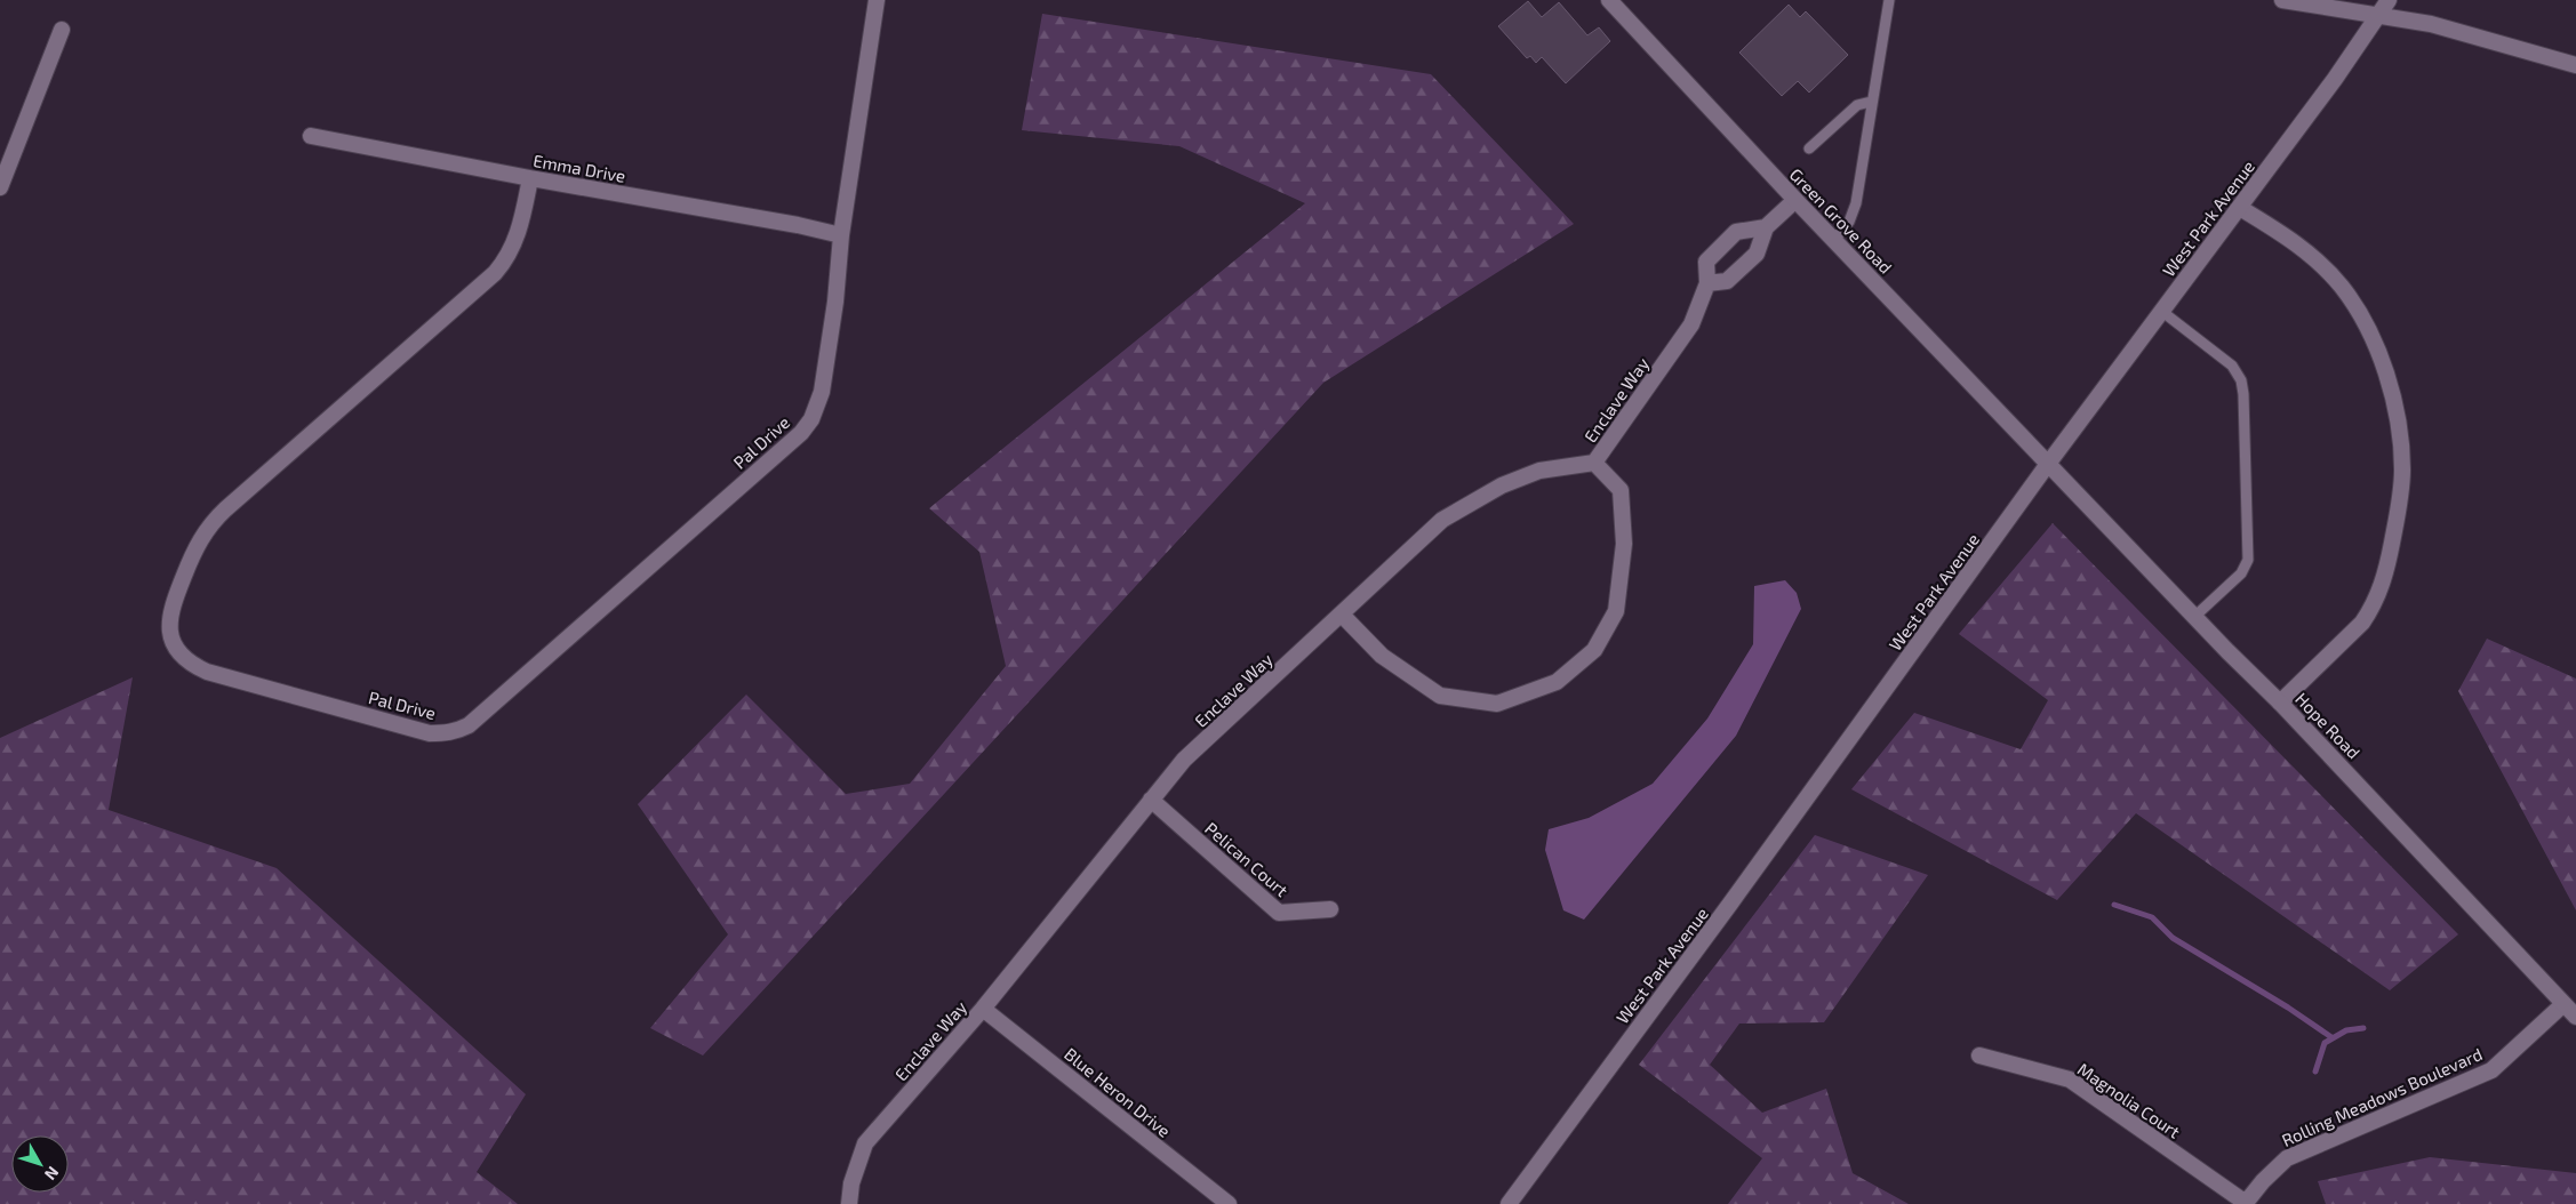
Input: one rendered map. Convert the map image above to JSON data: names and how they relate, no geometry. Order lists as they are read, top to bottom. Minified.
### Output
{"streets":{"street":["Emma Drive","West Park Avenue","Green Grove Road","Enclave Way","Pal Drive","Hope Road","Pelican Court","Blue Heron Drive","Rolling Meadows Boulevard","Magnolia Court"]},"crossings":[["Emma Drive","Pal Drive"],["West Park Avenue","Green Grove Road"],["West Park Avenue","Hope Road"],["Green Grove Road","Hope Road"],["Enclave Way","Pelican Court"],["Enclave Way","Blue Heron Drive"],["Hope Road","Rolling Meadows Boulevard"],["Rolling Meadows Boulevard","Magnolia Court"]],"north":"bottom right"}
